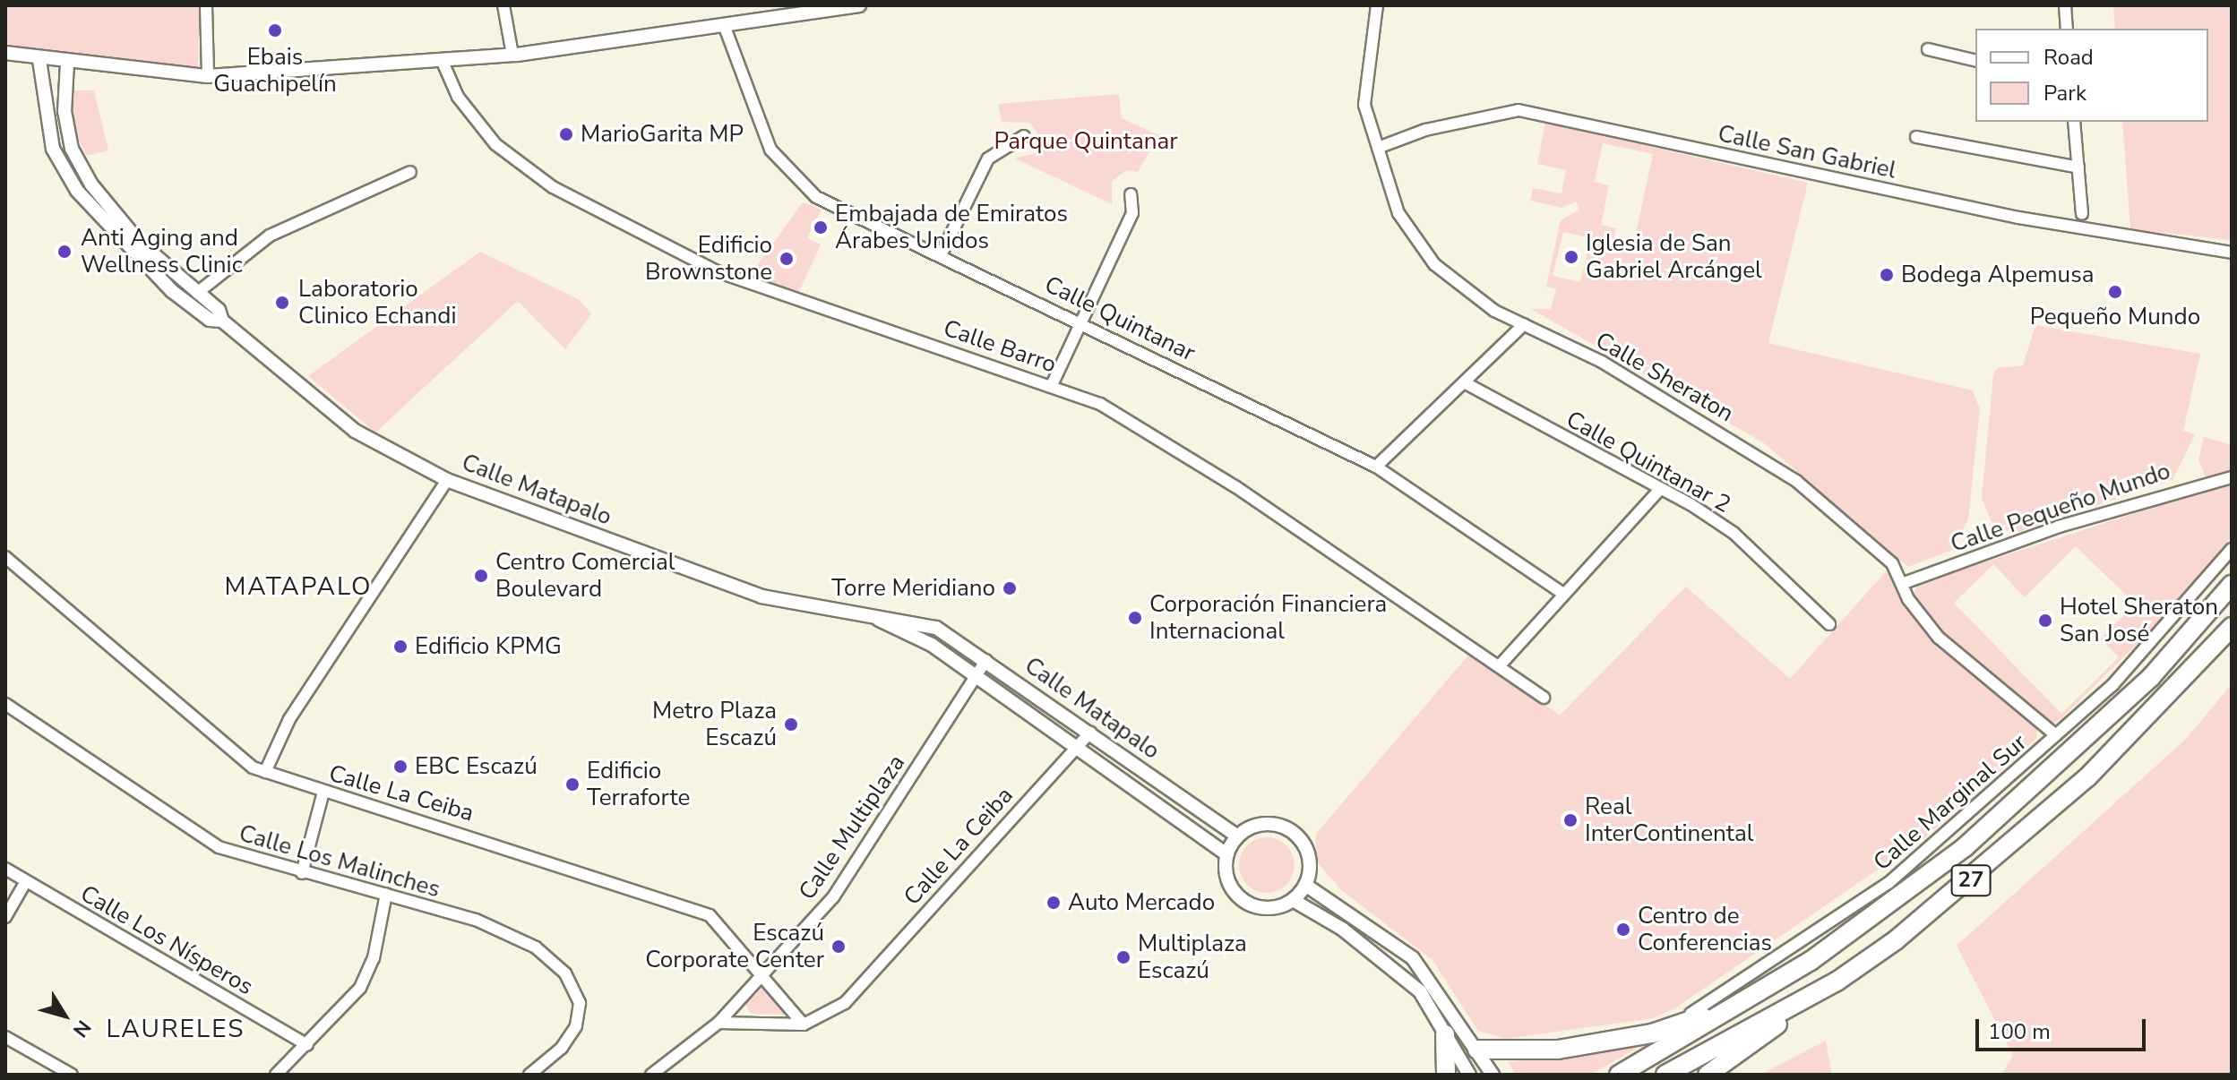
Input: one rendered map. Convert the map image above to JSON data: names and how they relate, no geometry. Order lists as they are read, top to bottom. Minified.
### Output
{"streets":{"highway":["27"],"street":["Calle San Gabriel","Calle Quintanar","Calle Barro","Calle Sheraton","Calle Quintanar 2","Calle Matapalo","Calle Pequeño Mundo","Calle La Ceiba","Calle Marginal Sur","Calle Multiplaza","Calle Los Malinches","Calle Los Nísperos"]},"crossings":[["Calle San Gabriel","Calle Sheraton"],["Calle Sheraton","Calle Pequeño Mundo"],["Calle Sheraton","Calle Marginal Sur"],["Calle Matapalo","Calle La Ceiba"],["Calle Matapalo","Calle Multiplaza"],["Calle La Ceiba","Calle Multiplaza"]],"districts":["MATAPALO","LAURELES"],"parks":["Parque Quintanar"],"places":["Ebais Guachipelín","MarioGarita MP","Embajada de Emiratos Árabes Unidos","Anti Aging and Wellness Clinic","Iglesia de San Gabriel Arcángel","Edificio Brownstone","Bodega Alpemusa","Pequeño Mundo","Laboratorio Clinico Echandi","Centro Comercial Boulevard","Torre Meridiano","Corporación Financiera Internacional","Hotel Sheraton San José","Edificio KPMG","Metro Plaza Escazú","EBC Escazú","Edificio Terraforte","Real InterContinental","Auto Mercado","Centro de Conferencias","Escazú Corporate Center","Multiplaza Escazú"],"legend":["Road","Park"],"scale_bar":"100 m","north":"bottom right"}
